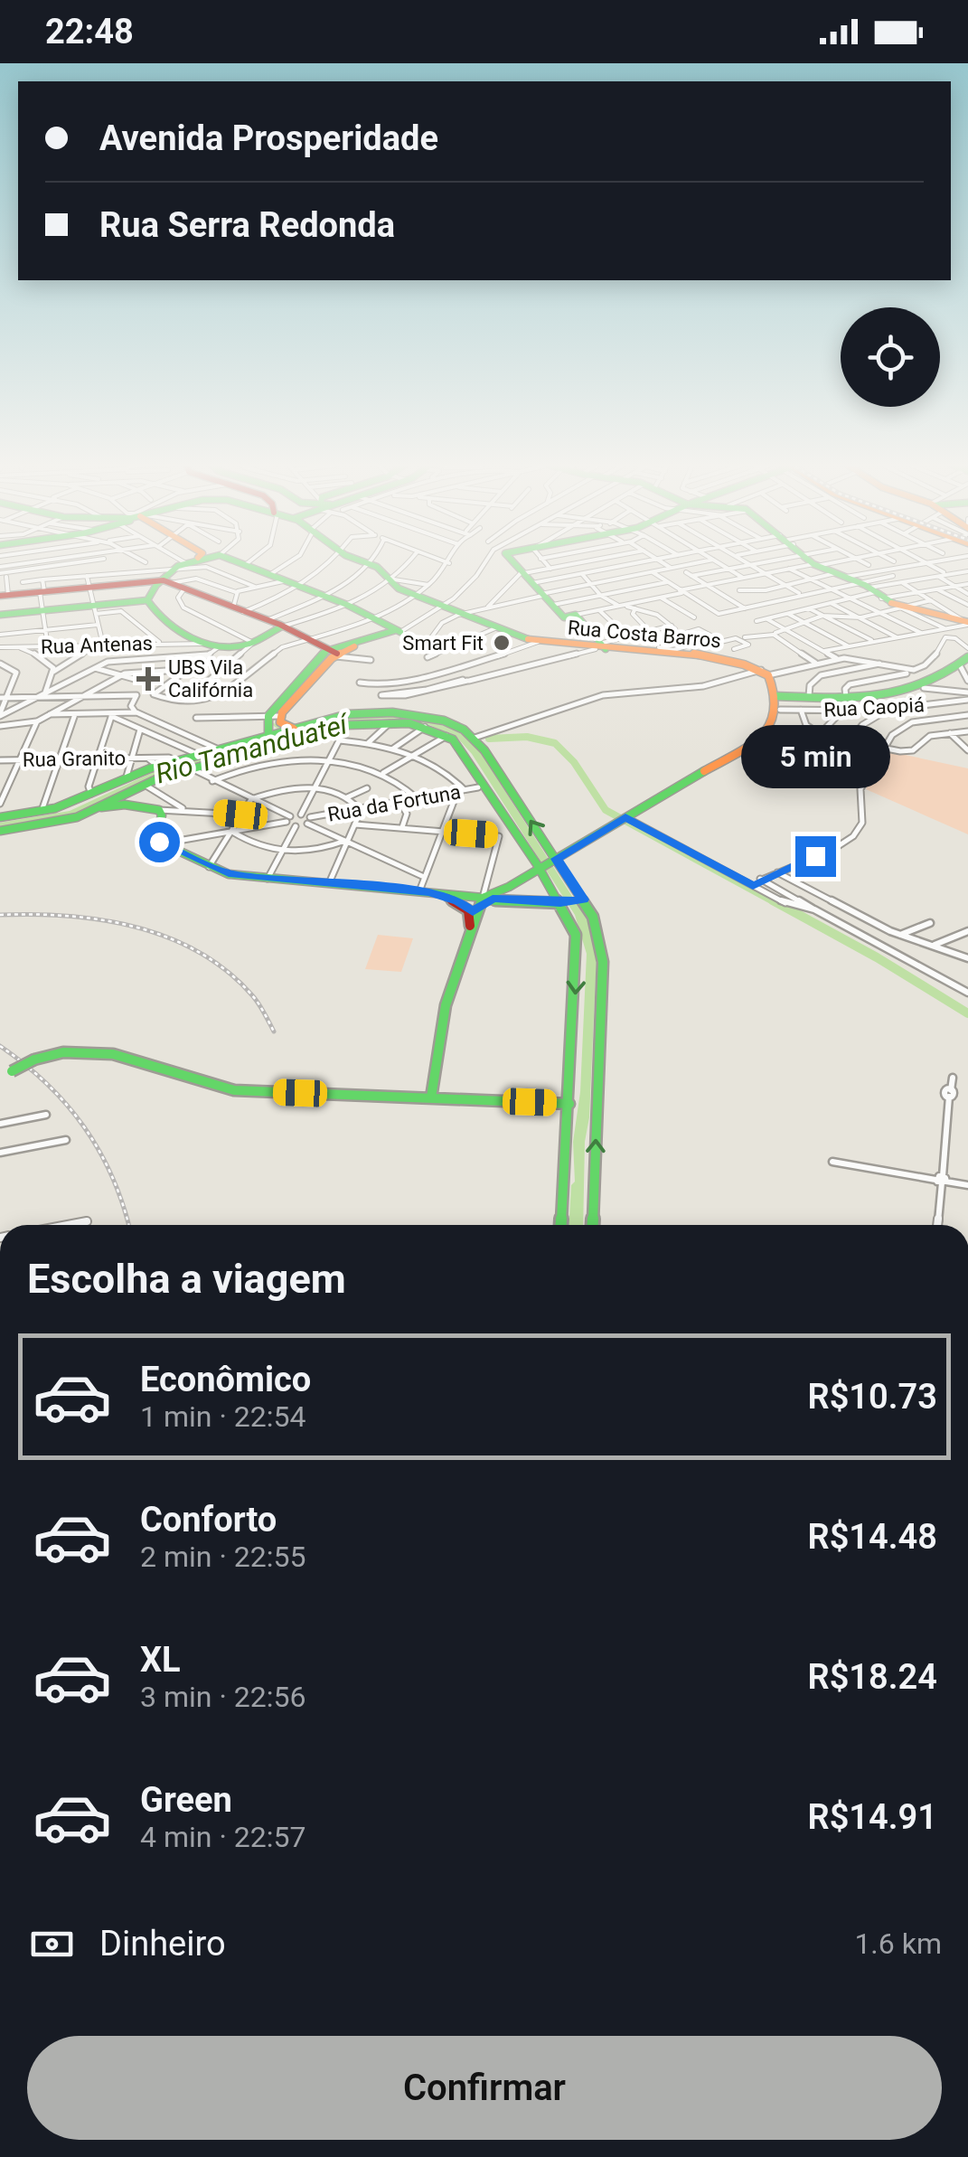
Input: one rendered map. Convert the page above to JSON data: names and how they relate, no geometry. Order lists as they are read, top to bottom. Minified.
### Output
{"streets":{"main road":["Rua Costa Barros"],"street":["Rua Antenas","Rua Caopiá","Rua Granito","Rua da Fortuna"]},"water":["Rio Tamanduateí"],"places":{"other":["Smart Fit"],"health":["UBS Vila Califórnia"]},"page":{"status":"22:48","banner":["Avenida Prosperidade","Rua Serra Redonda"],"bubble":"5 min","heading":"Escolha a viagem","list":[{"name":"Econômico","note":"1 min · 22:54","value":"R$10.73"},{"name":"Conforto","note":"2 min · 22:55","value":"R$14.48"},{"name":"XL","note":"3 min · 22:56","value":"R$18.24"},{"name":"Green","note":"4 min · 22:57","value":"R$14.91"}],"pay":["Dinheiro","1.6 km"],"buttons":"Confirmar"}}
